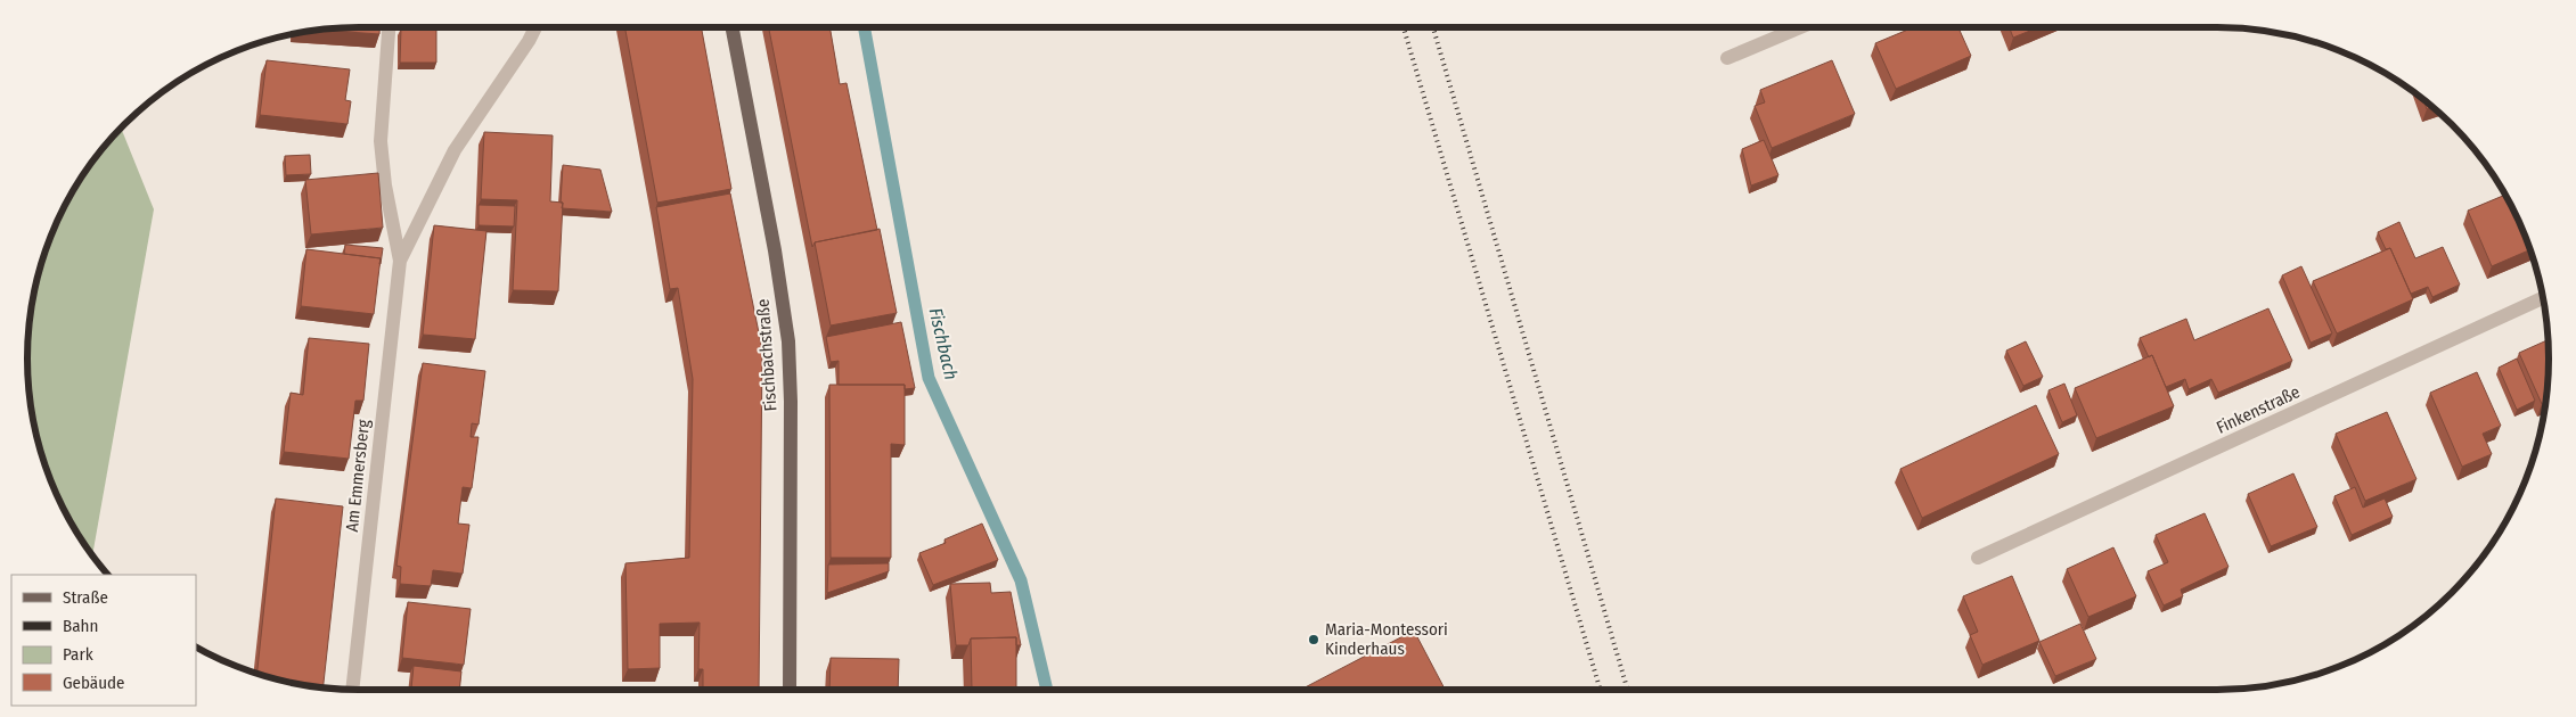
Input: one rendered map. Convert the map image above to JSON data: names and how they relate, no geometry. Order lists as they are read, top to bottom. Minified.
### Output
{"streets":{"main road":["Fischbachstraße"],"street":["Finkenstraße","Am Emmersberg"]},"water":["Fischbach"],"places":["Maria-Montessori Kinderhaus"],"legend":["Straße","Bahn","Park","Gebäude"]}
